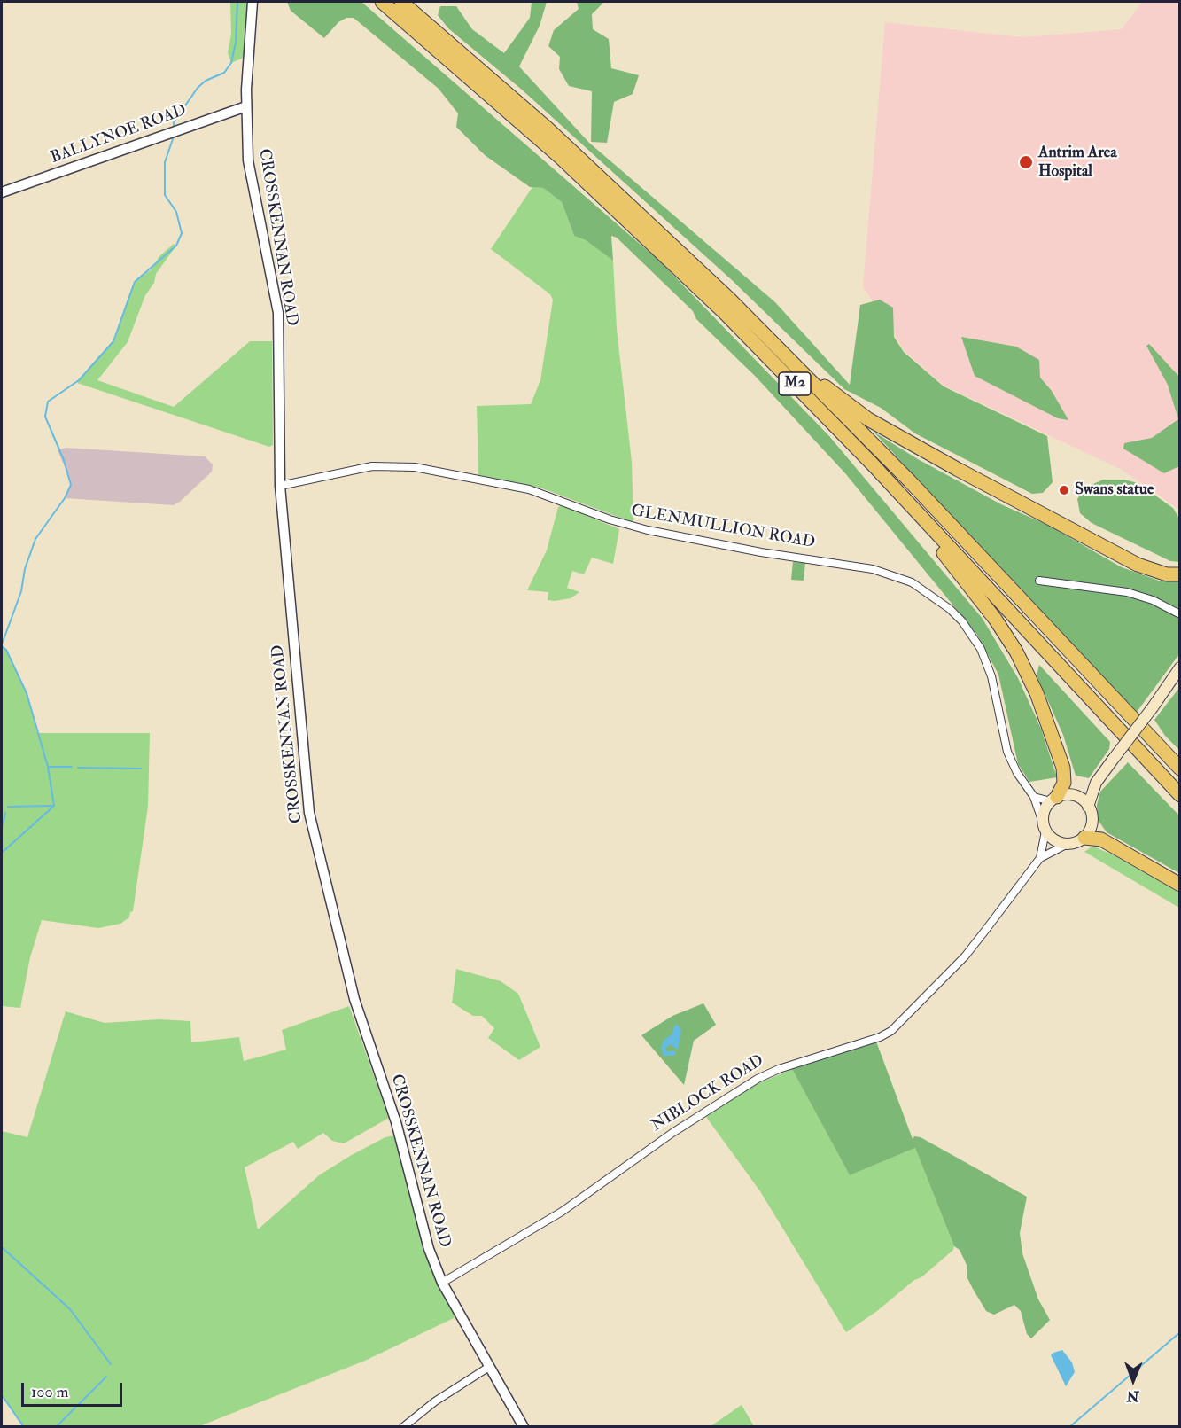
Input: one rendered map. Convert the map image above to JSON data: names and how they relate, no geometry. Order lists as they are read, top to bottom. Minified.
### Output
{"streets":{"highway":["M2"],"street":["BALLYNOE ROAD","CROSSKENNAN ROAD","GLENMULLION ROAD","NIBLOCK ROAD"]},"crossings":[["BALLYNOE ROAD","CROSSKENNAN ROAD"],["CROSSKENNAN ROAD","GLENMULLION ROAD"],["CROSSKENNAN ROAD","NIBLOCK ROAD"],["GLENMULLION ROAD","NIBLOCK ROAD"]],"places":["Antrim Area Hospital","Swans statue"],"scale_bar":"100 m","north":"bottom"}
